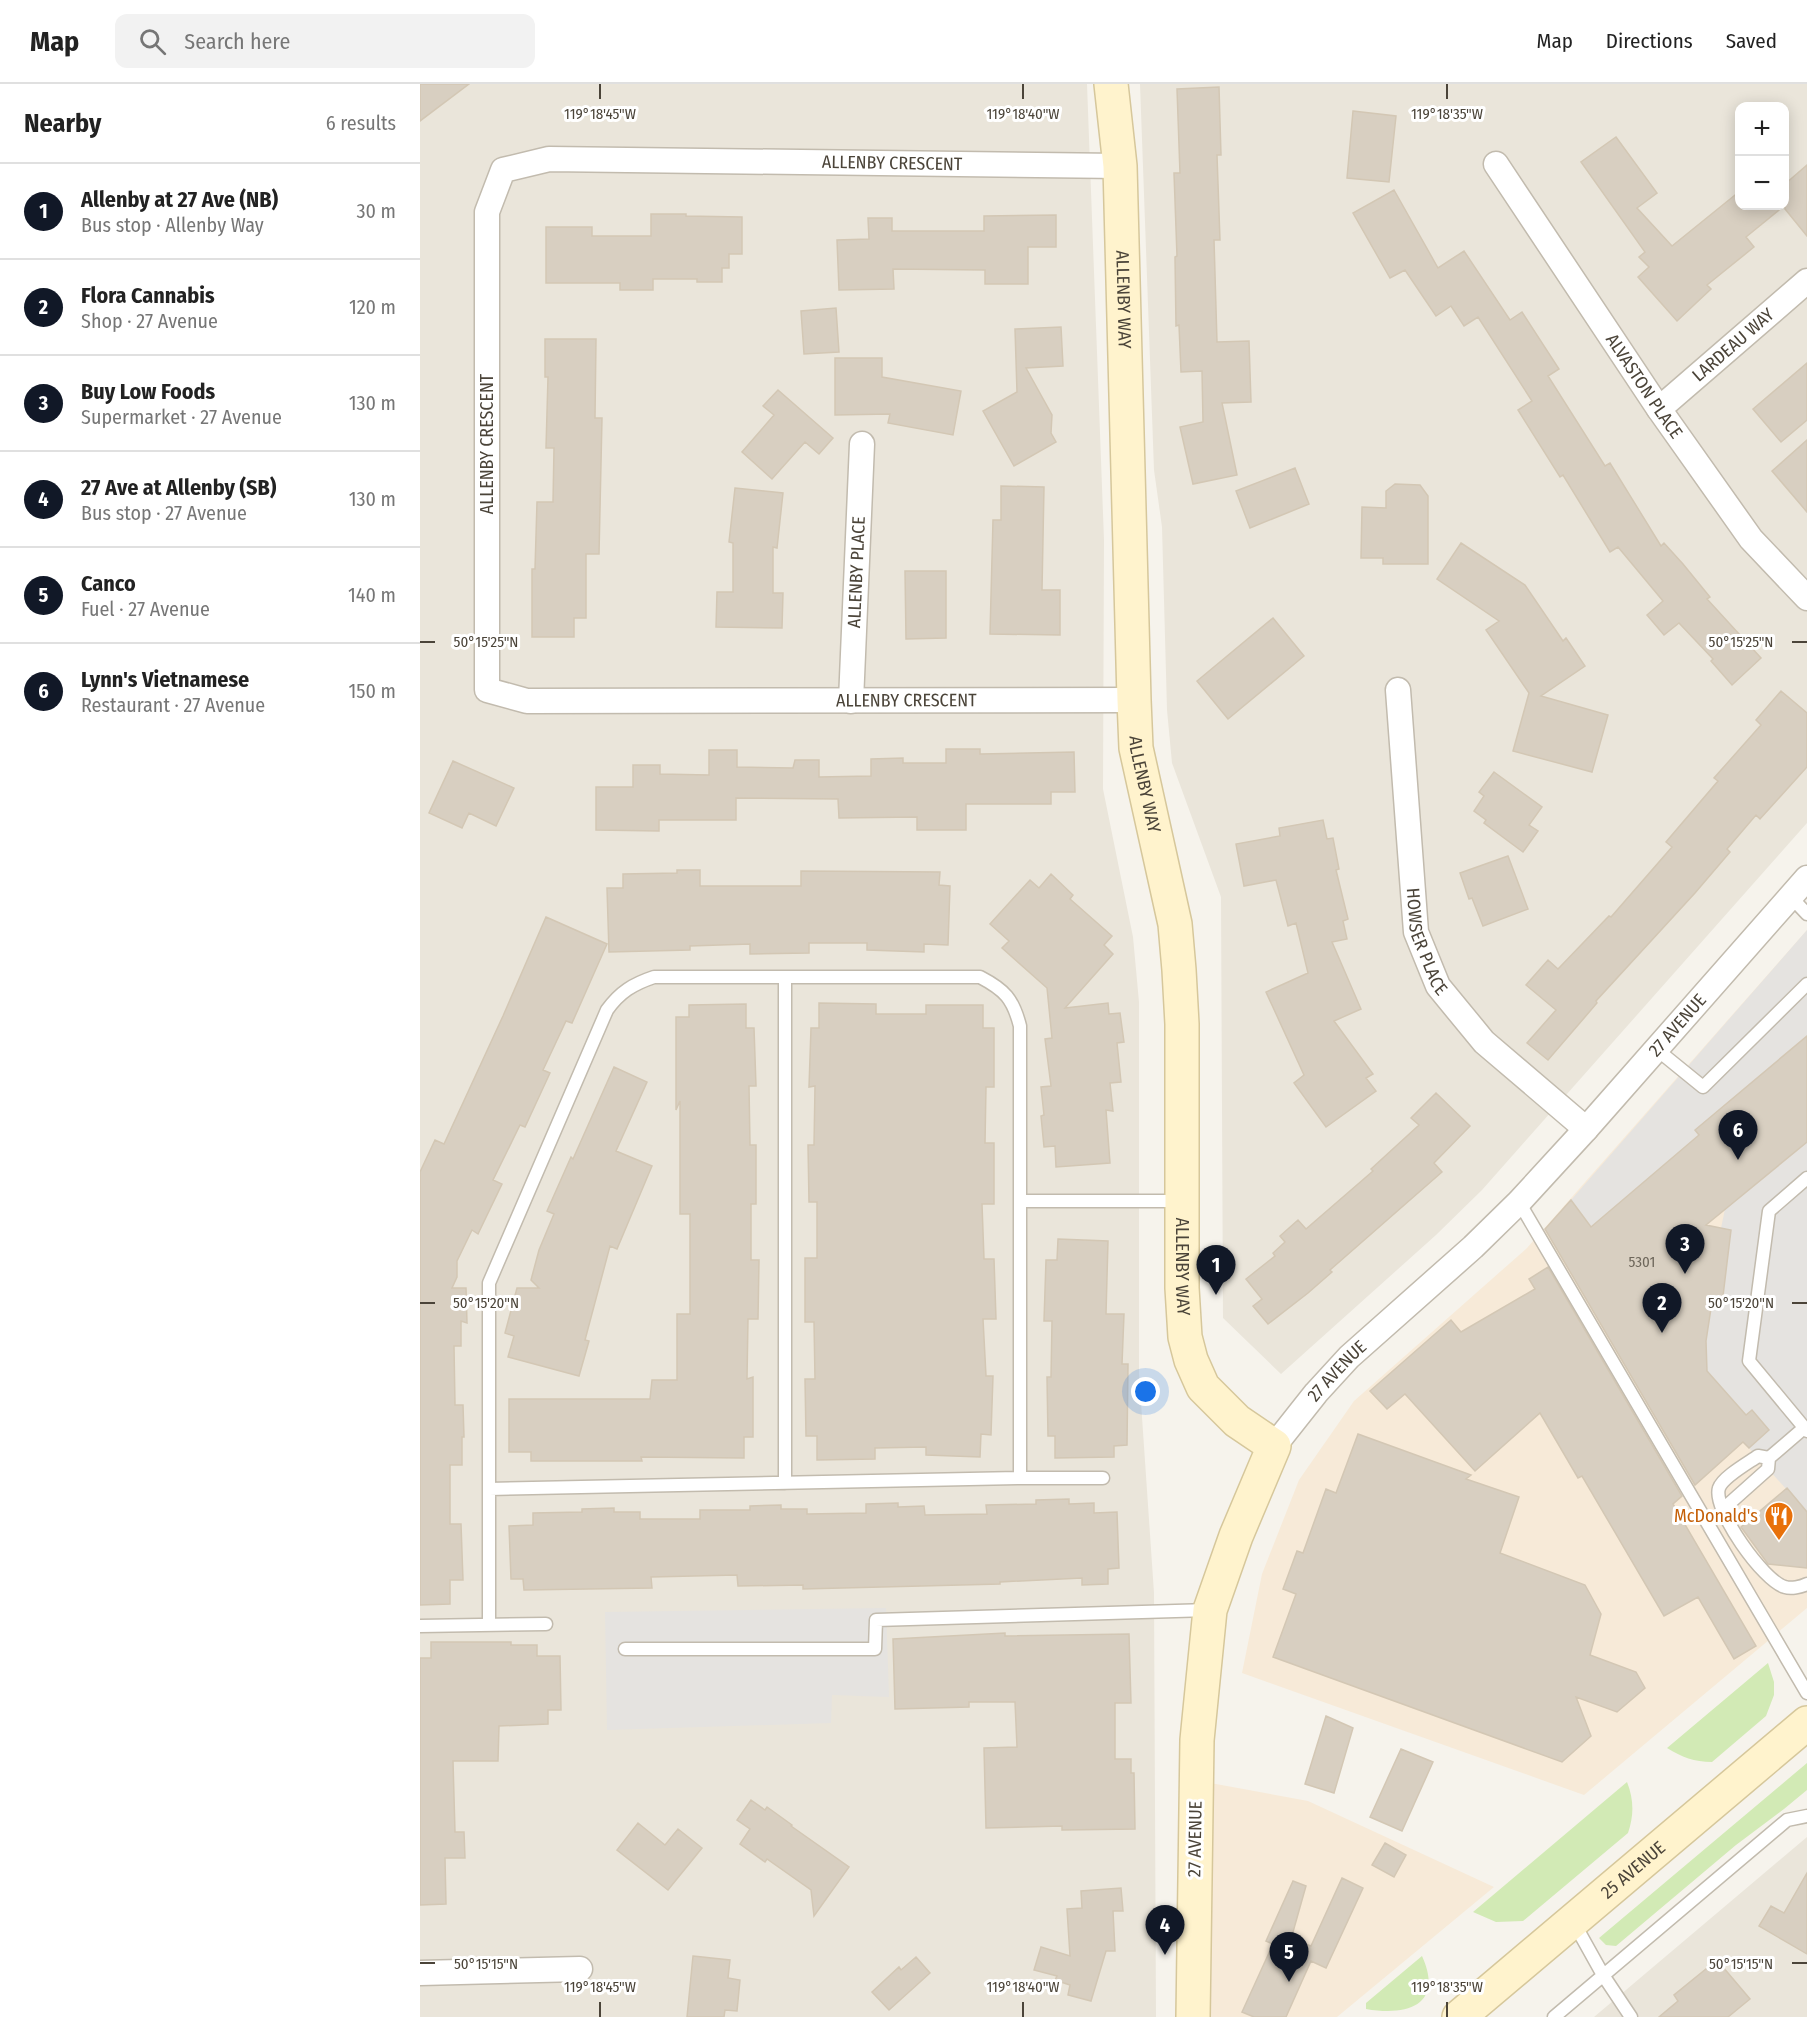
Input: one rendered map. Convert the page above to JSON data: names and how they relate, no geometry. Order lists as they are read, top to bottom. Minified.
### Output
{"streets":{"street":["ALLENBY CRESCENT","ALLENBY WAY","LARDEAU WAY","ALVASTON PLACE","ALLENBY PLACE","HOWSER PLACE","27 AVENUE","25 AVENUE"]},"crossings":[["ALLENBY CRESCENT","ALLENBY WAY"],["ALLENBY CRESCENT","ALLENBY PLACE"],["ALLENBY WAY","27 AVENUE"],["LARDEAU WAY","ALVASTON PLACE"],["HOWSER PLACE","27 AVENUE"]],"places":{"restaurant":["McDonald's"]},"house_numbers":["5301"],"page":{"header":"Map","search":"Search here","nav":["Map","Directions","Saved"],"heading":["Nearby","6 results"],"map_buttons":["+","−"],"list":[{"mark":"1","name":"Allenby at 27 Ave (NB)","note":"Bus stop · Allenby Way","value":"30 m"},{"mark":"2","name":"Flora Cannabis","note":"Shop · 27 Avenue","value":"120 m"},{"mark":"3","name":"Buy Low Foods","note":"Supermarket · 27 Avenue","value":"130 m"},{"mark":"4","name":"27 Ave at Allenby (SB)","note":"Bus stop · 27 Avenue","value":"130 m"},{"mark":"5","name":"Canco","note":"Fuel · 27 Avenue","value":"140 m"},{"mark":"6","name":"Lynn's Vietnamese","note":"Restaurant · 27 Avenue","value":"150 m"}],"pins":["6","3","1","2","4","5"]},"coordinates":["119°18'45\"W","119°18'40\"W","119°18'35\"W","50°15'25\"N","50°15'20\"N","50°15'15\"N"]}
